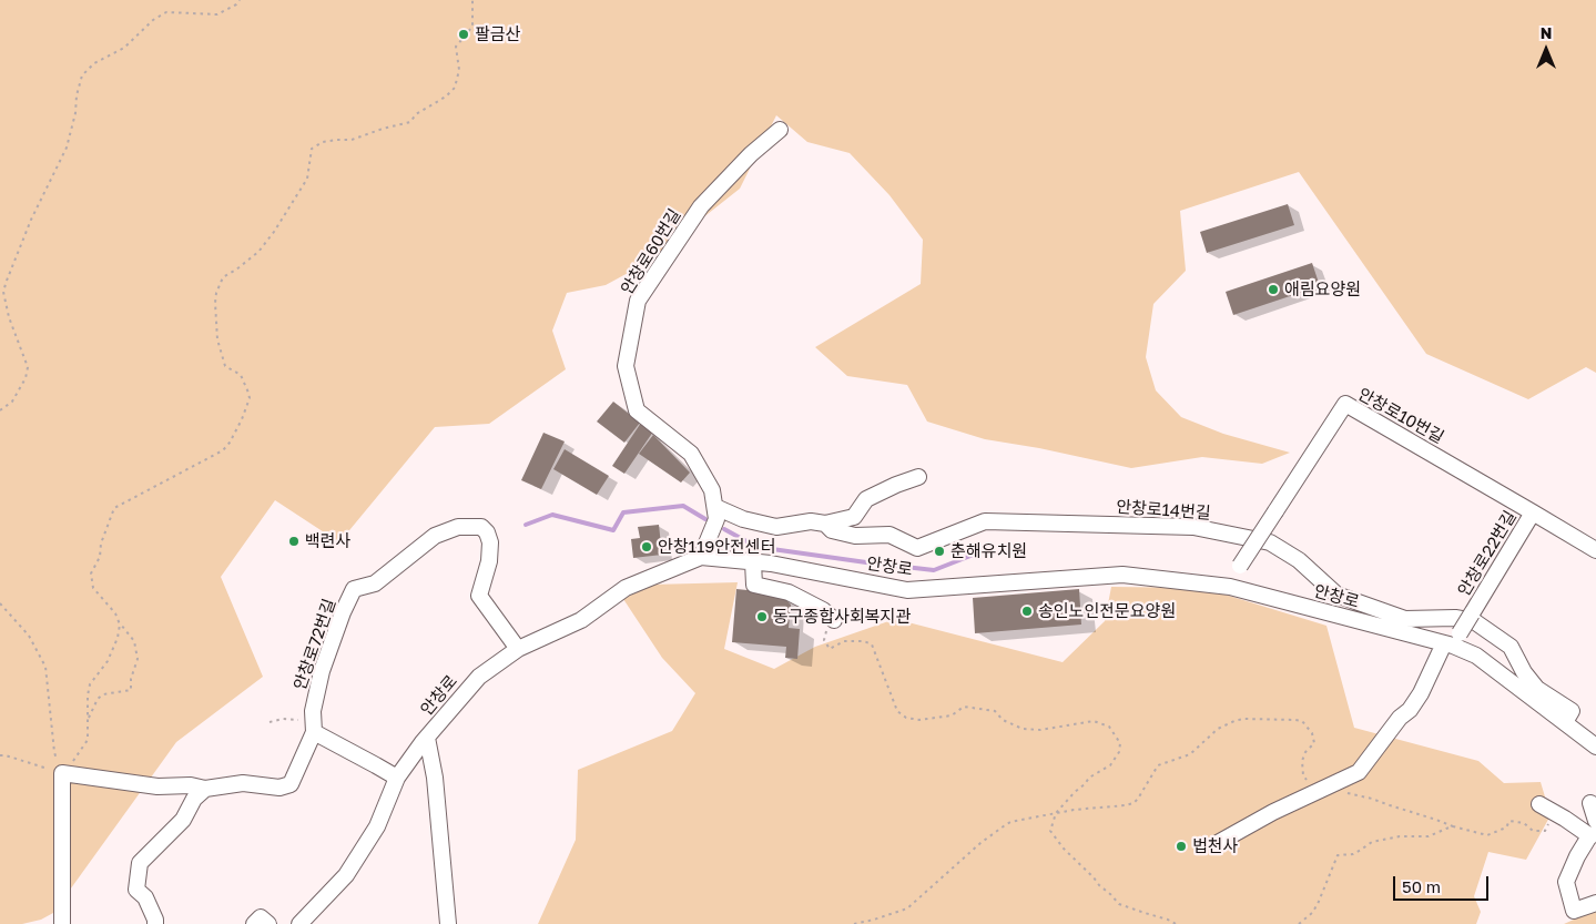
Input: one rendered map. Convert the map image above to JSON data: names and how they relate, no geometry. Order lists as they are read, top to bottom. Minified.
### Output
{"streets":{"street":["안창로60번길","안창로10번길","안창로14번길","안창로22번길","안창로","안창로72번길"]},"crossings":[["안창로60번길","안창로"],["안창로10번길","안창로22번길"],["안창로10번길","안창로"],["안창로14번길","안창로"],["안창로22번길","안창로"],["안창로","안창로72번길"]],"places":["팔금산","애림요양원","백련사","안창119안전센터","춘해유치원","송인노인전문요양원","동구종합사회복지관","법천사"],"scale_bar":"50 m","north":"top"}
